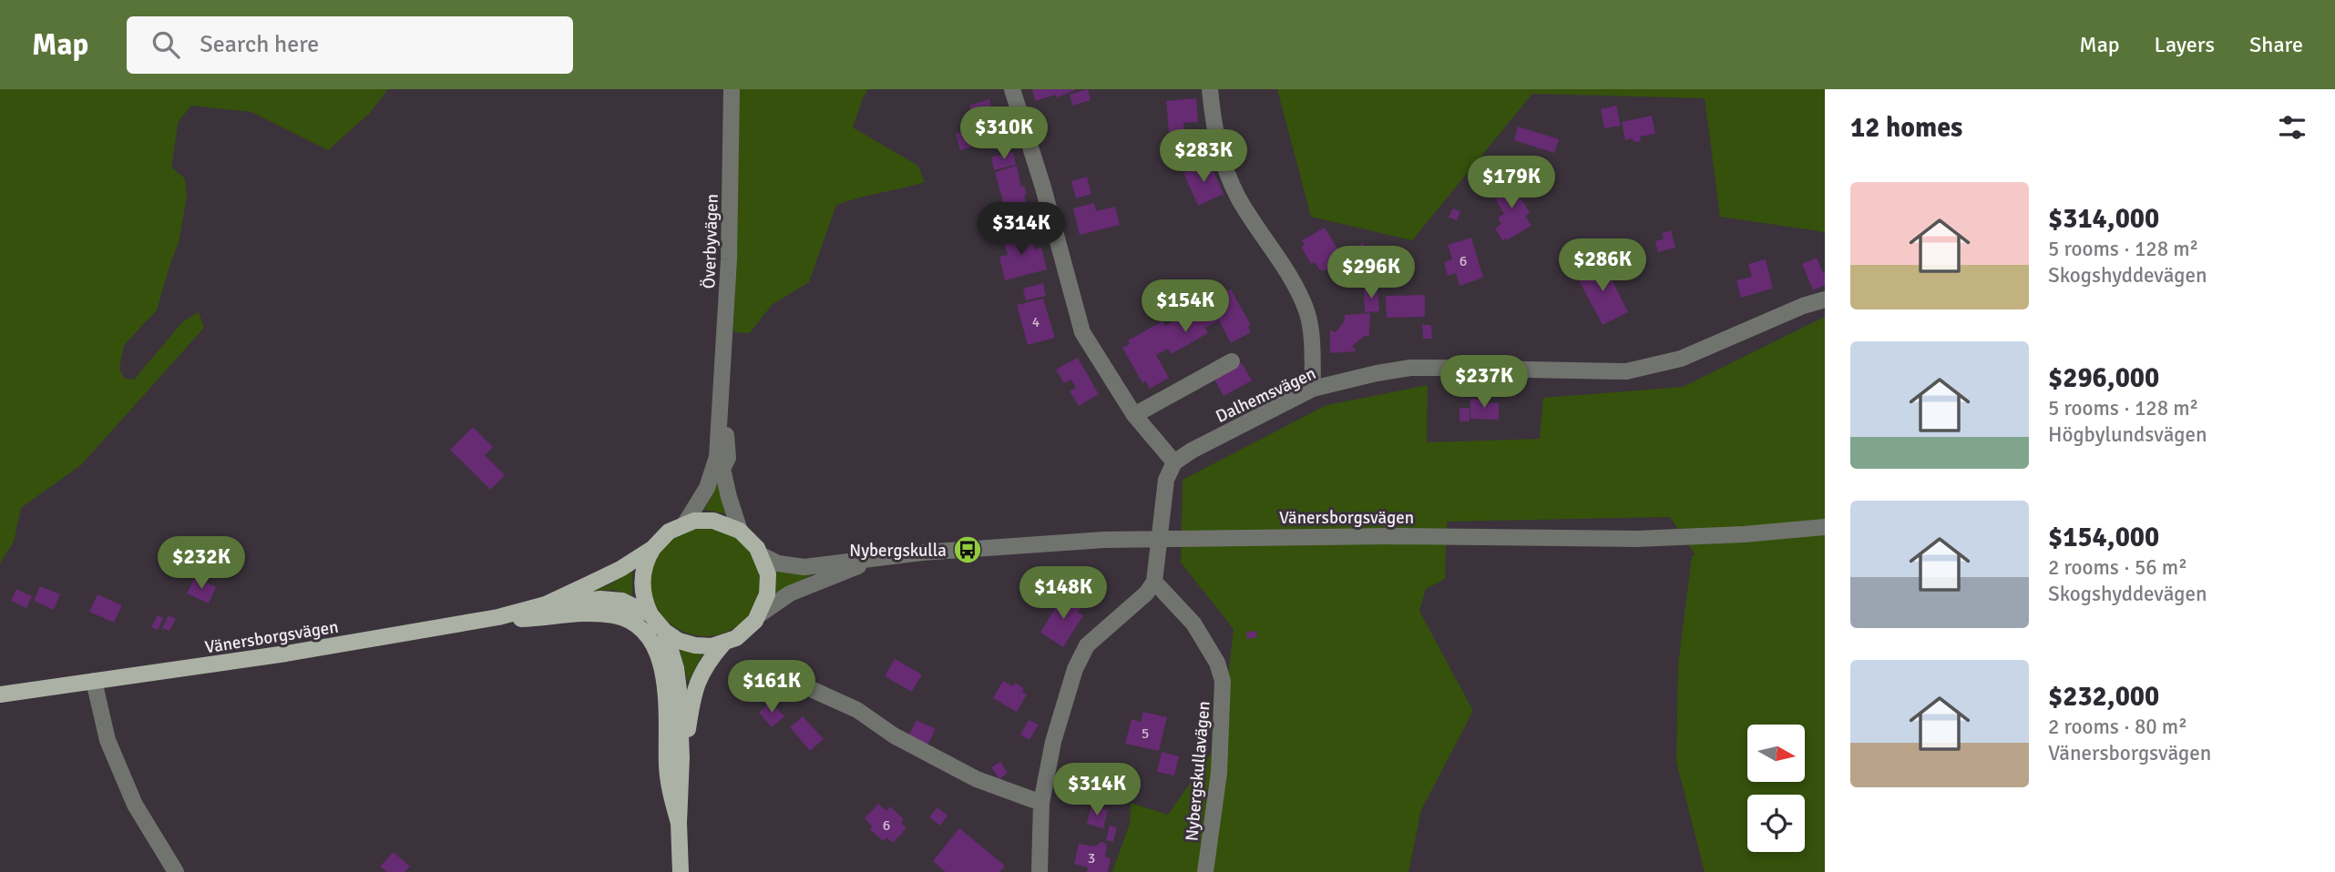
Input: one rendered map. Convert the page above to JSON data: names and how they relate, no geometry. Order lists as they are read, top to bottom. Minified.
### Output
{"streets":{"main road":["Vänersborgsvägen"],"street":["Överbyvägen","Dalhemsvägen","Nybergskullavägen"]},"crossings":[["Överbyvägen","Vänersborgsvägen"]],"places":{"bus stop":["Nybergskulla"]},"house_numbers":["6","4","5","6","3"],"north":"right","page":{"header":"Map","search":"Search here","nav":["Map","Layers","Share"],"heading":"12 homes","price":["$310K","$283K","$179K","$314K","$286K","$296K","$154K","$237K","$232K","$148K","$161K","$314K"],"list":[{"name":"$314,000","note":"5 rooms · 128 m² · Skogshyddevägen"},{"name":"$296,000","note":"5 rooms · 128 m² · Högbylundsvägen"},{"name":"$154,000","note":"2 rooms · 56 m² · Skogshyddevägen"},{"name":"$232,000","note":"2 rooms · 80 m² · Vänersborgsvägen"}]}}
